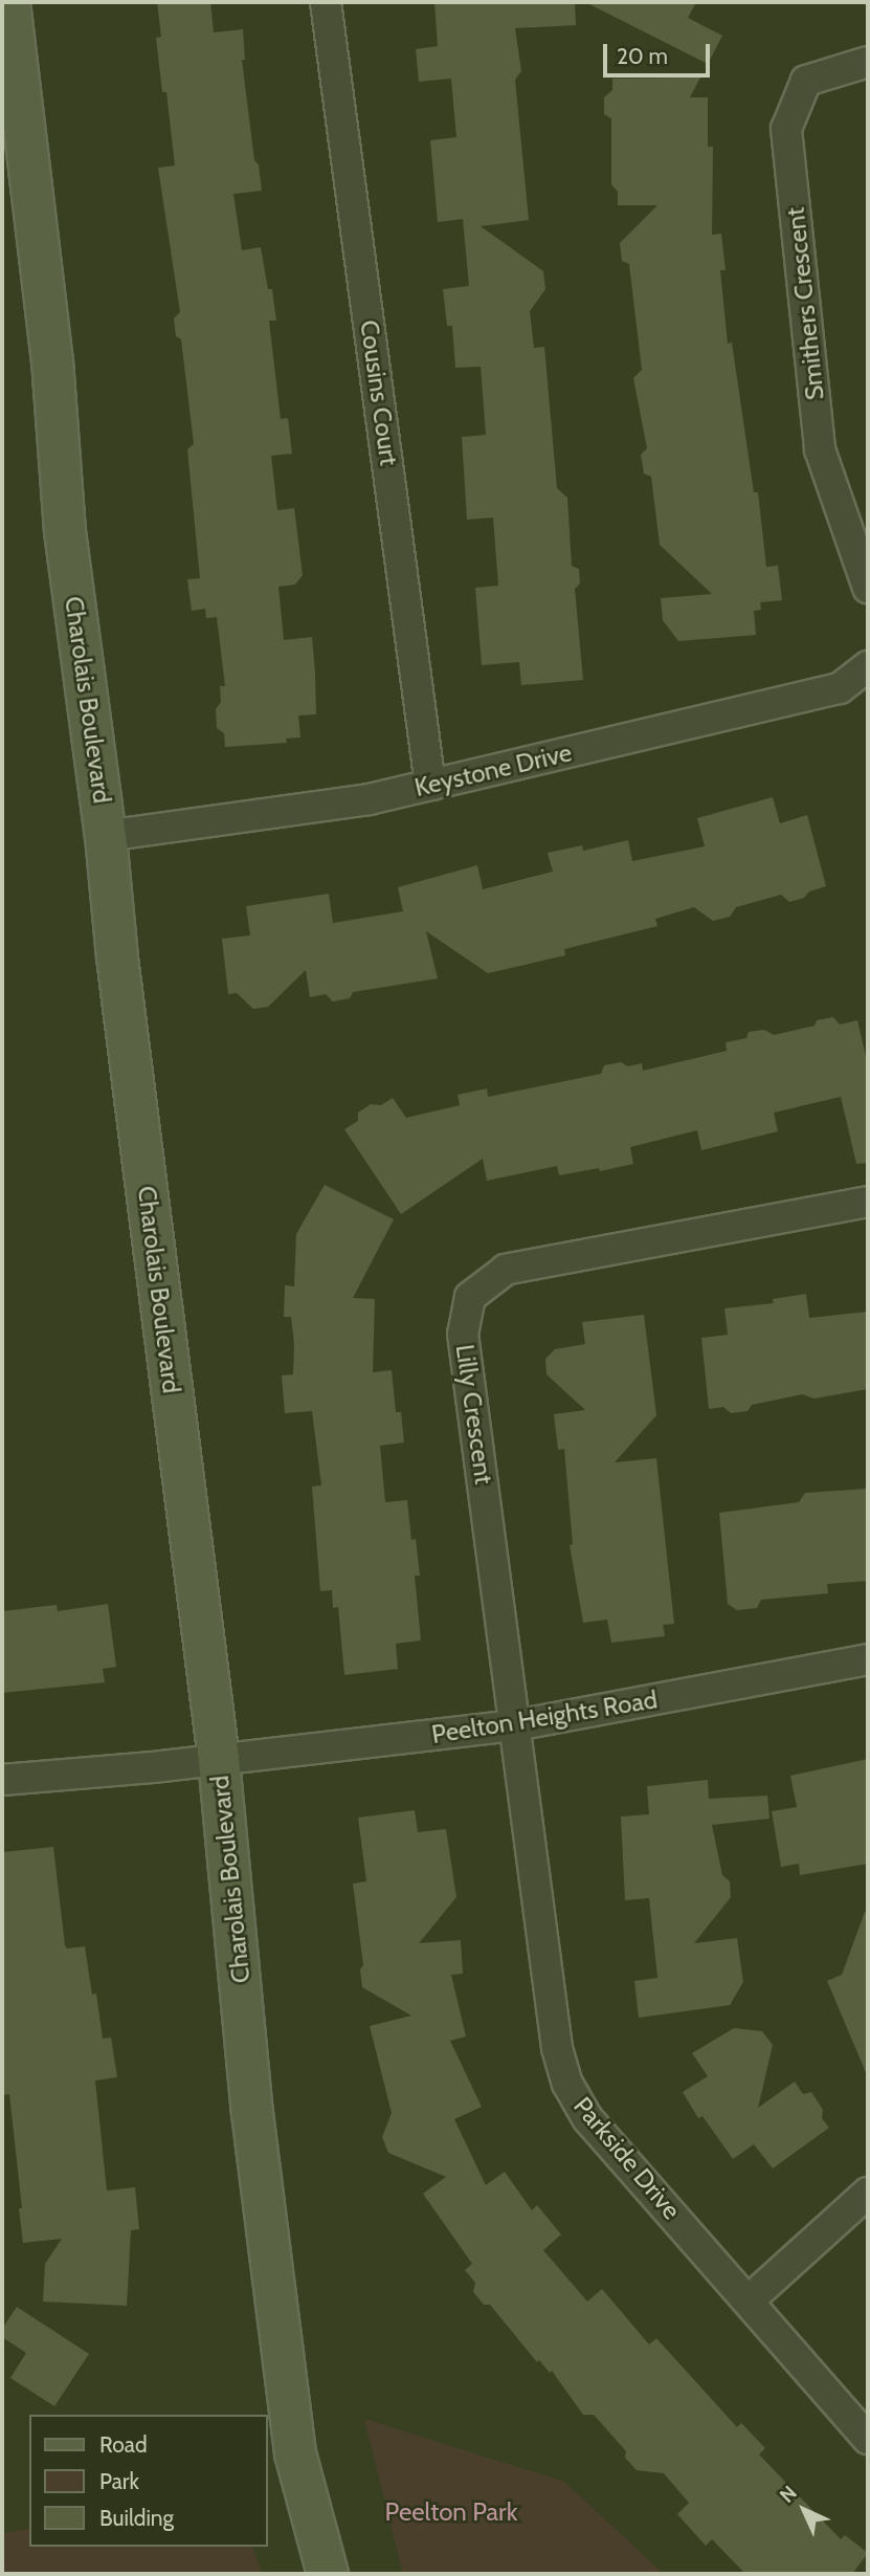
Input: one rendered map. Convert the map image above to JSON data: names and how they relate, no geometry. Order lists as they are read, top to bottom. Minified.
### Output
{"streets":{"street":["Smithers Crescent","Cousins Court","Charolais Boulevard","Keystone Drive","Lilly Crescent","Peelton Heights Road","Parkside Drive"]},"crossings":[["Cousins Court","Keystone Drive"],["Charolais Boulevard","Keystone Drive"],["Charolais Boulevard","Peelton Heights Road"],["Lilly Crescent","Peelton Heights Road"],["Lilly Crescent","Parkside Drive"],["Peelton Heights Road","Parkside Drive"]],"parks":["Peelton Park"],"legend":["Road","Park","Building"],"scale_bar":"20 m","north":"top left"}
